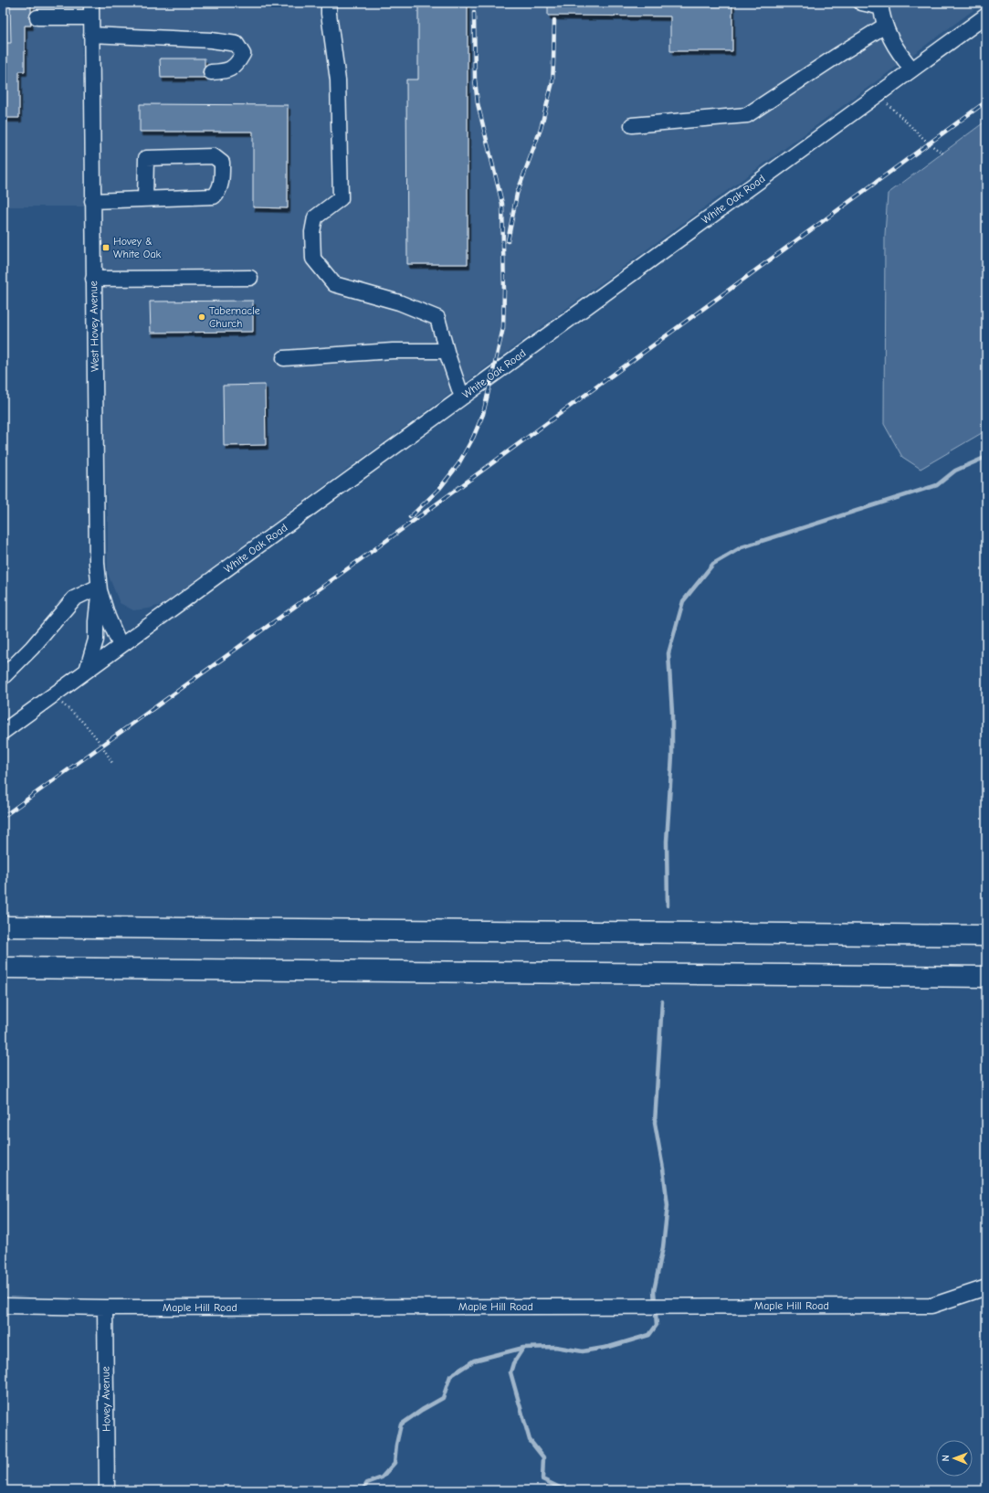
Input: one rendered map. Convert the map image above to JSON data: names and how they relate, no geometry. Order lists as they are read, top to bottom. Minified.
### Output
{"streets":{"street":["White Oak Road","West Hovey Avenue","Maple Hill Road","Hovey Avenue"]},"crossings":[["White Oak Road","West Hovey Avenue"],["Maple Hill Road","Hovey Avenue"]],"places":{"transit":["Hovey & White Oak"],"other":["Tabernacle Church"]},"north":"left"}
